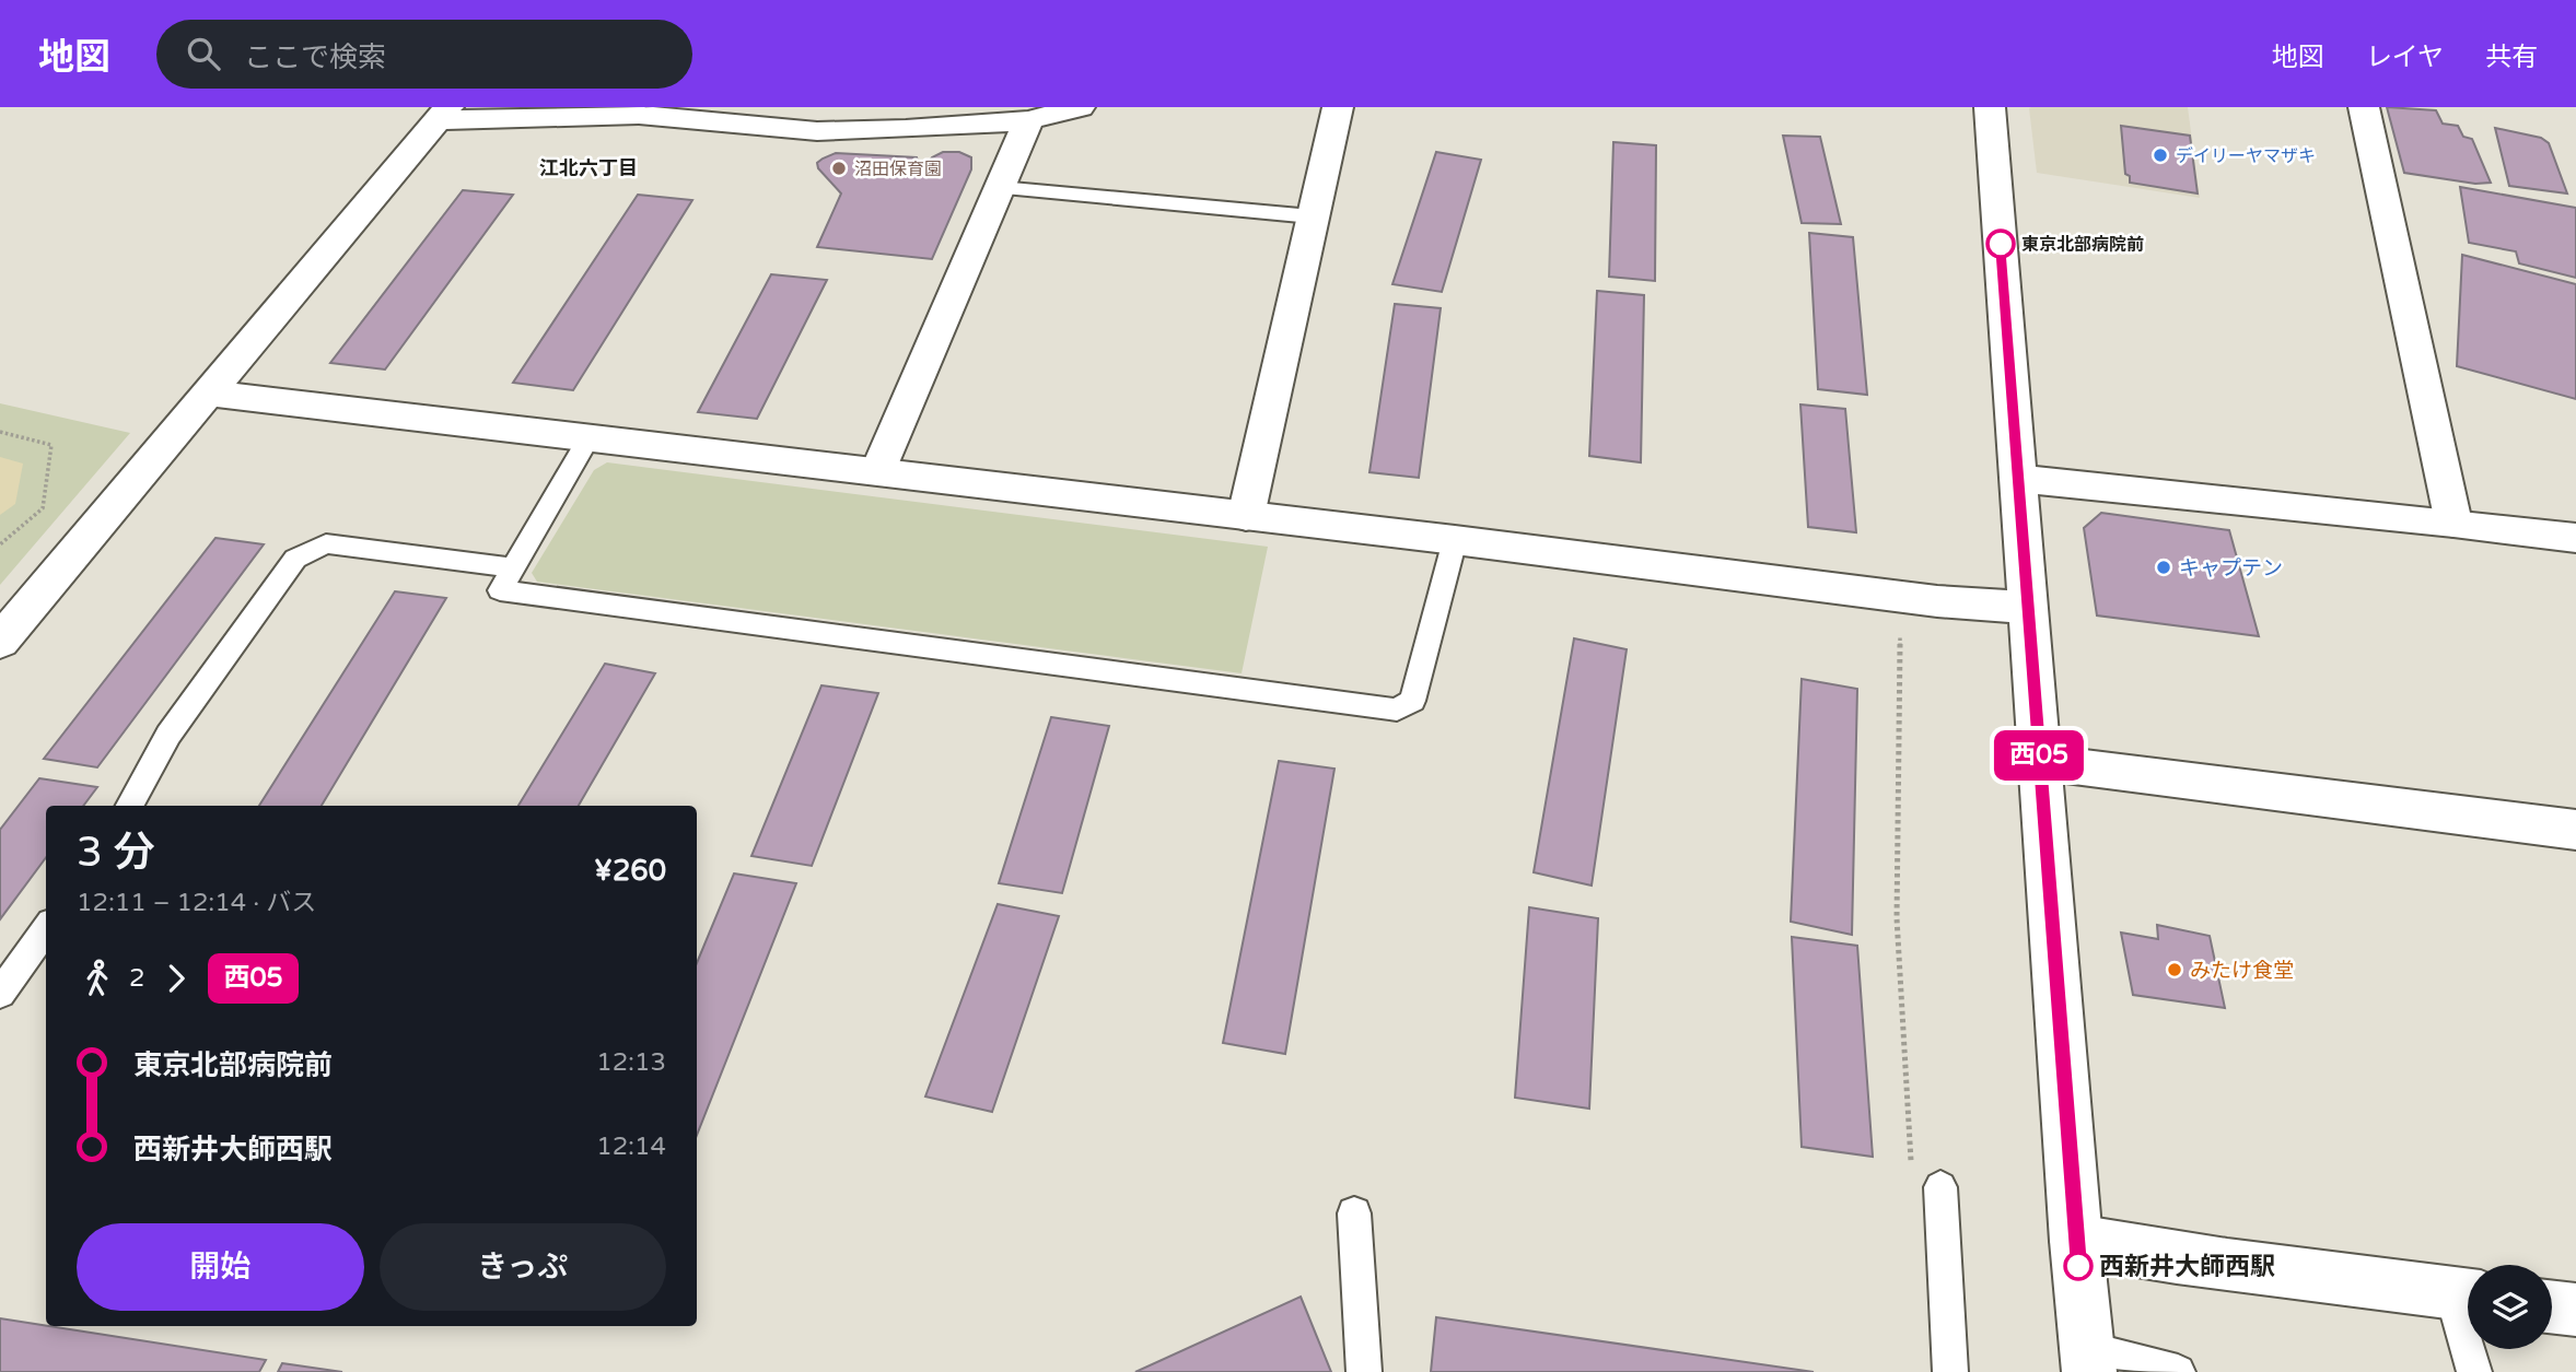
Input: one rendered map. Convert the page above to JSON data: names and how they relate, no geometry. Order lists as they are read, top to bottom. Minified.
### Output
{"districts":["江北六丁目"],"places":["デイリーヤマザキ","沼田保育園","東京北部病院前","キャプテン","みたけ食堂","西新井大師西駅"],"lines":["bus line 西05"],"page":{"header":"地図","search":"ここで検索","nav":["地図","レイヤ","共有"],"on_map":"西05","heading":["3 分","12:11 – 12:14 · バス","¥260"],"legs":["2","西05"],"list":[{"name":"東京北部病院前","value":"12:13"},{"name":"西新井大師西駅","value":"12:14"}],"buttons":["開始","きっぷ"]}}
